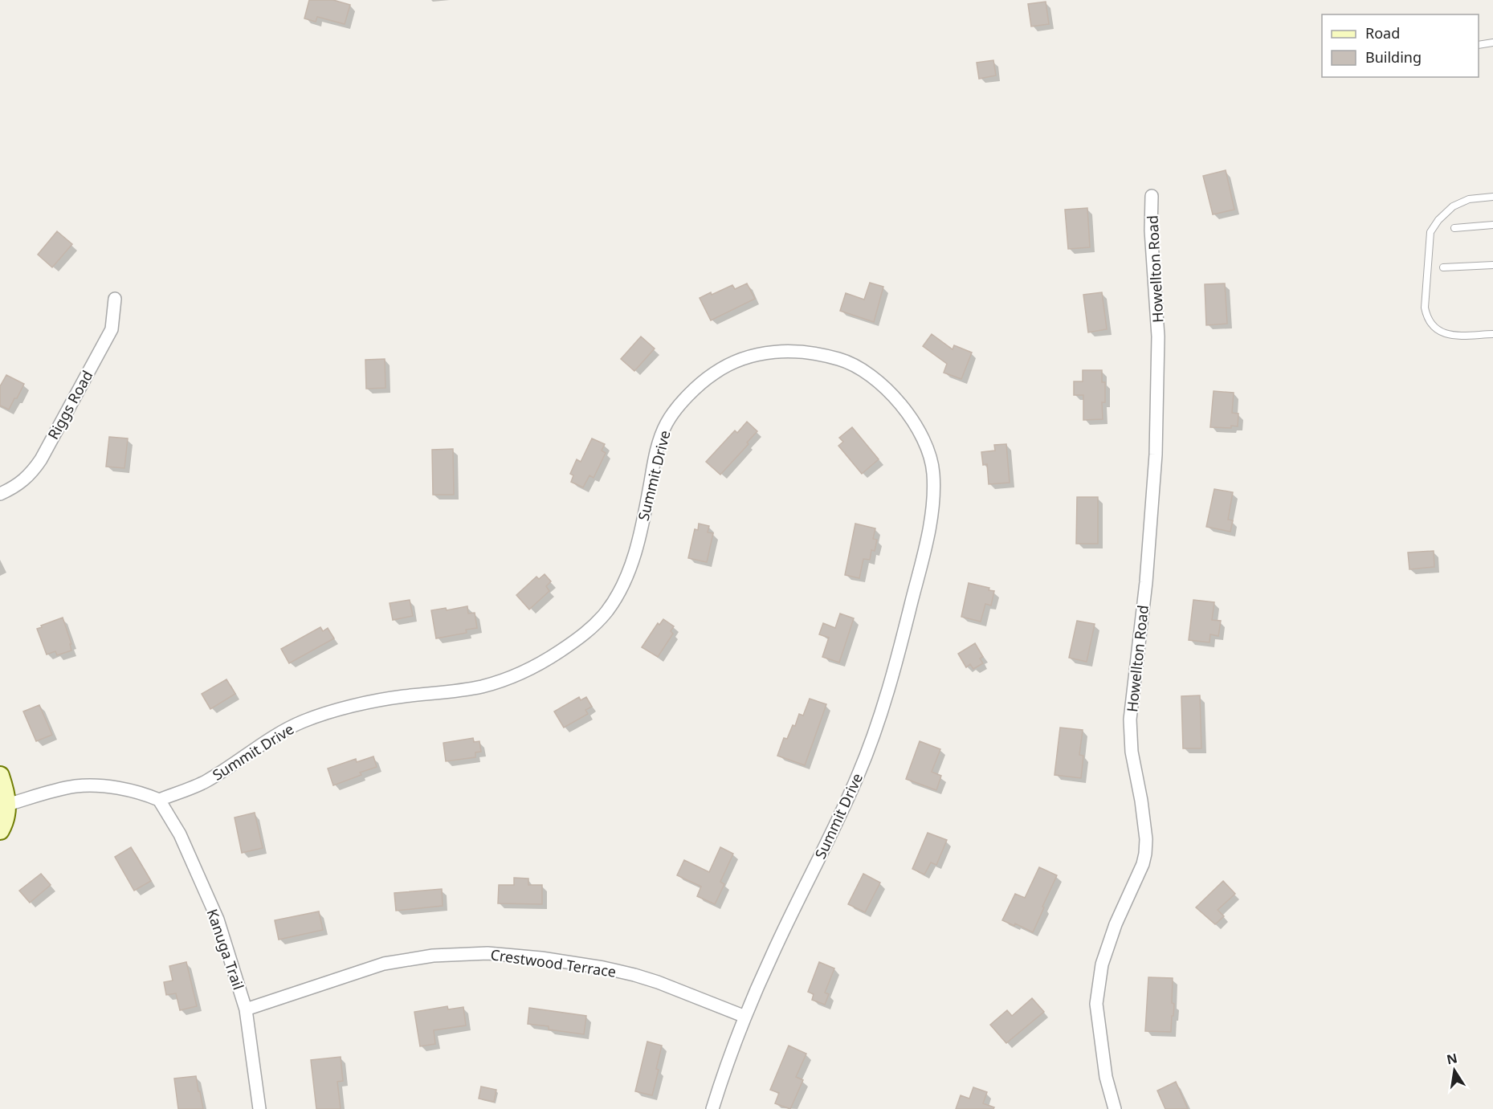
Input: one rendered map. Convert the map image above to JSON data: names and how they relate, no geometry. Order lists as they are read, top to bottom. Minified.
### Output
{"streets":{"street":["Howellton Road","Riggs Road","Summit Drive","Kanuga Trail","Crestwood Terrace"]},"crossings":[["Summit Drive","Kanuga Trail"],["Summit Drive","Crestwood Terrace"],["Kanuga Trail","Crestwood Terrace"]],"legend":["Road","Building"],"north":"top"}
